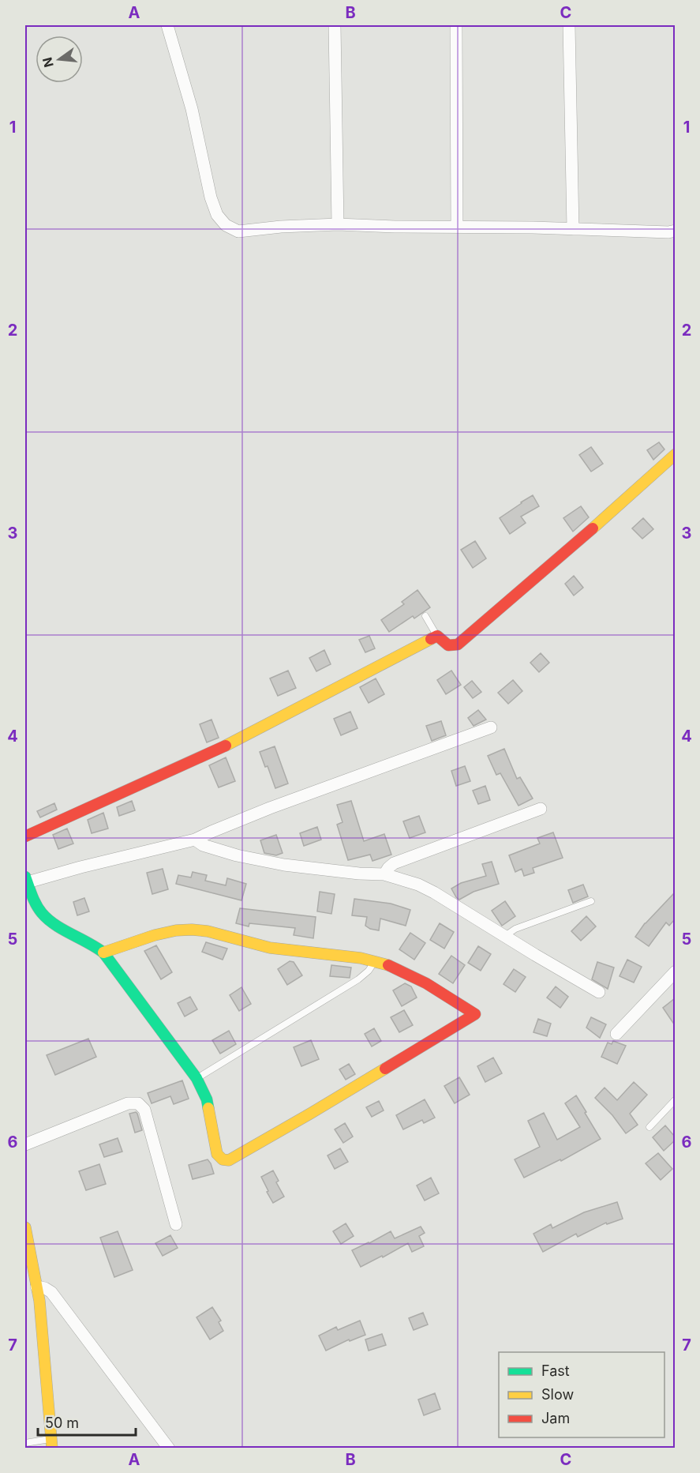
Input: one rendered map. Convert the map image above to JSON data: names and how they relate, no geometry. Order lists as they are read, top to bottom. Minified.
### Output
{"legend":["Fast","Slow","Jam"],"scale_bar":"50 m","north":"left","grid":{"columns":["A","B","C"],"rows":["1","2","3","4","5","6","7"]}}
